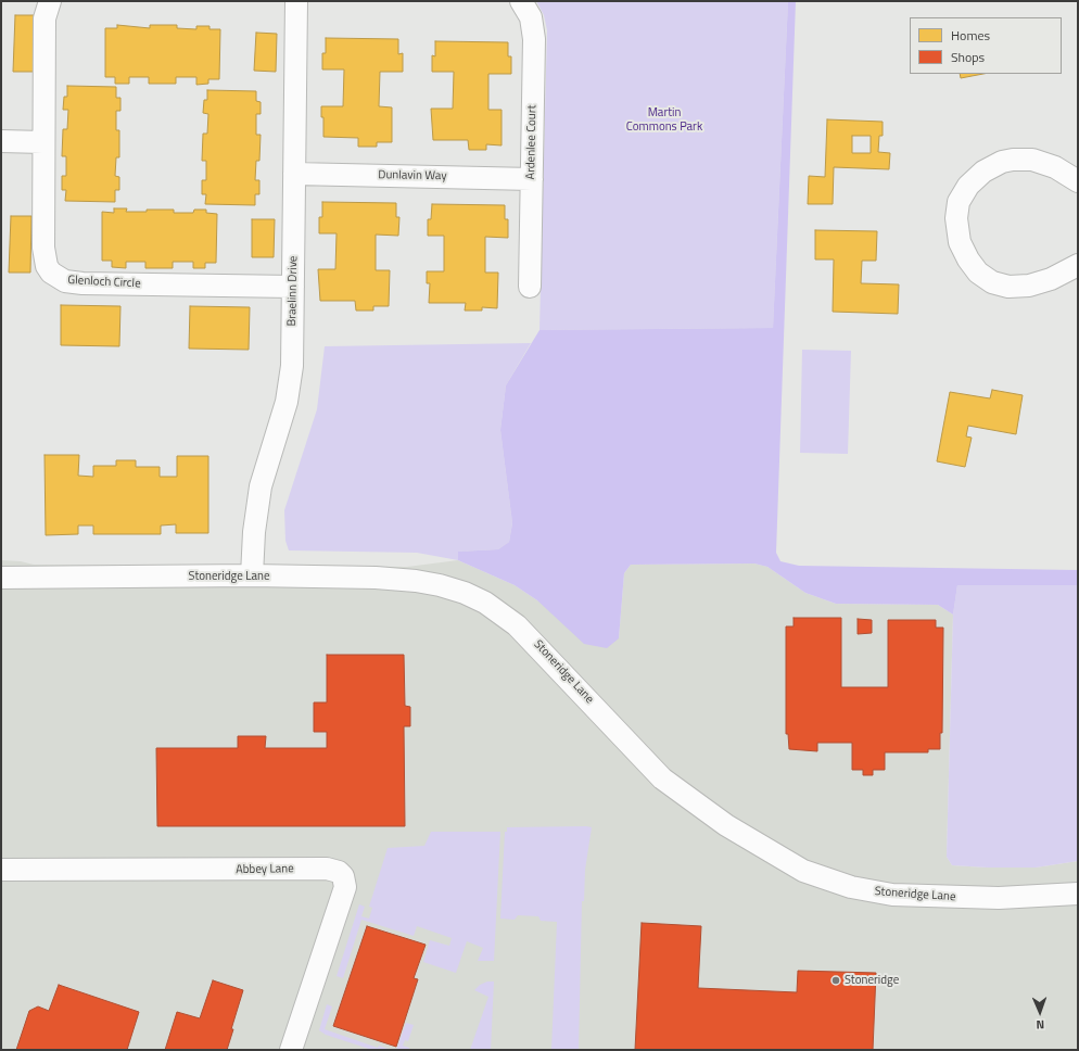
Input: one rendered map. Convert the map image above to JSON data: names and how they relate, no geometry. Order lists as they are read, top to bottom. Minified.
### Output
{"streets":{"street":["Ardenlee Court","Dunlavin Way","Glenloch Circle","Braelinn Drive","Stoneridge Lane","Abbey Lane"]},"crossings":[["Ardenlee Court","Dunlavin Way"],["Dunlavin Way","Braelinn Drive"],["Glenloch Circle","Braelinn Drive"],["Braelinn Drive","Stoneridge Lane"]],"parks":["Martin Commons Park"],"places":["Stoneridge"],"legend":["Homes","Shops"],"north":"bottom"}
